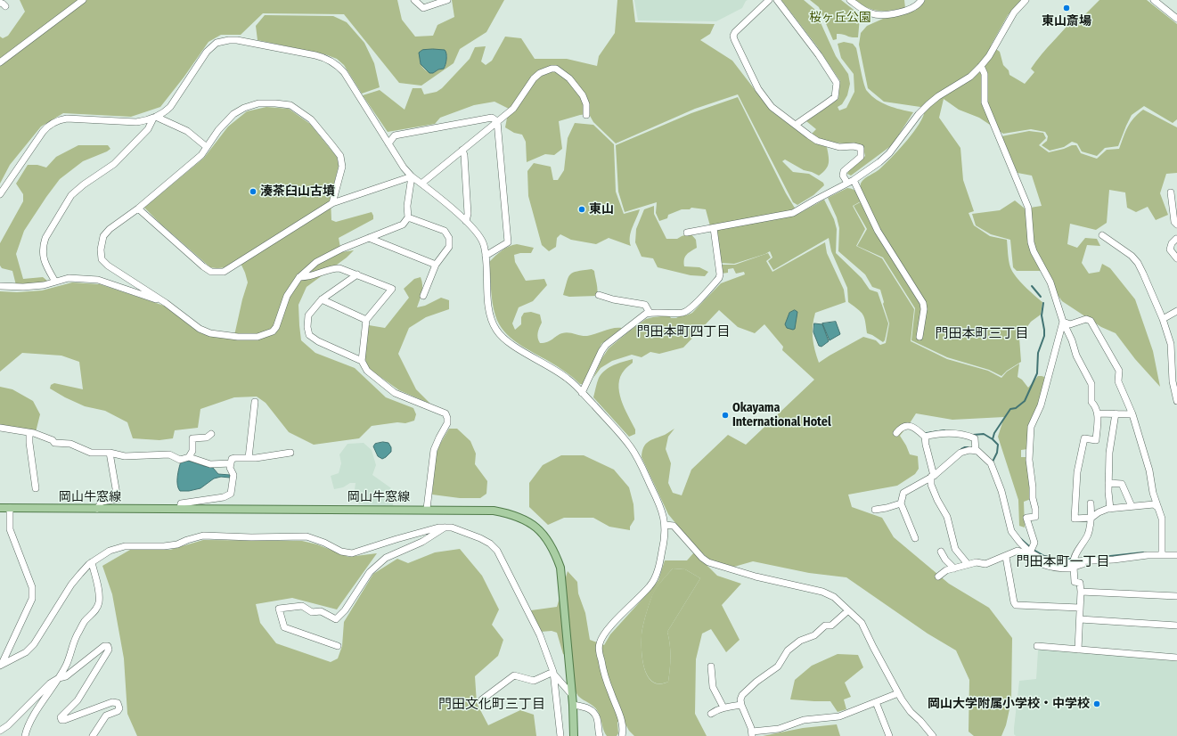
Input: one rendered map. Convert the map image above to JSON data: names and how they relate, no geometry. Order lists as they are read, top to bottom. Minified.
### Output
{"streets":{"main road":["岡山牛窓線"]},"districts":["門田本町四丁目","門田本町三丁目","門田本町一丁目","門田文化町三丁目"],"parks":["桜ヶ丘公園"],"places":["東山斎場","湊茶臼山古墳","東山","Okayama International Hotel","岡山大学附属小学校・中学校"]}
